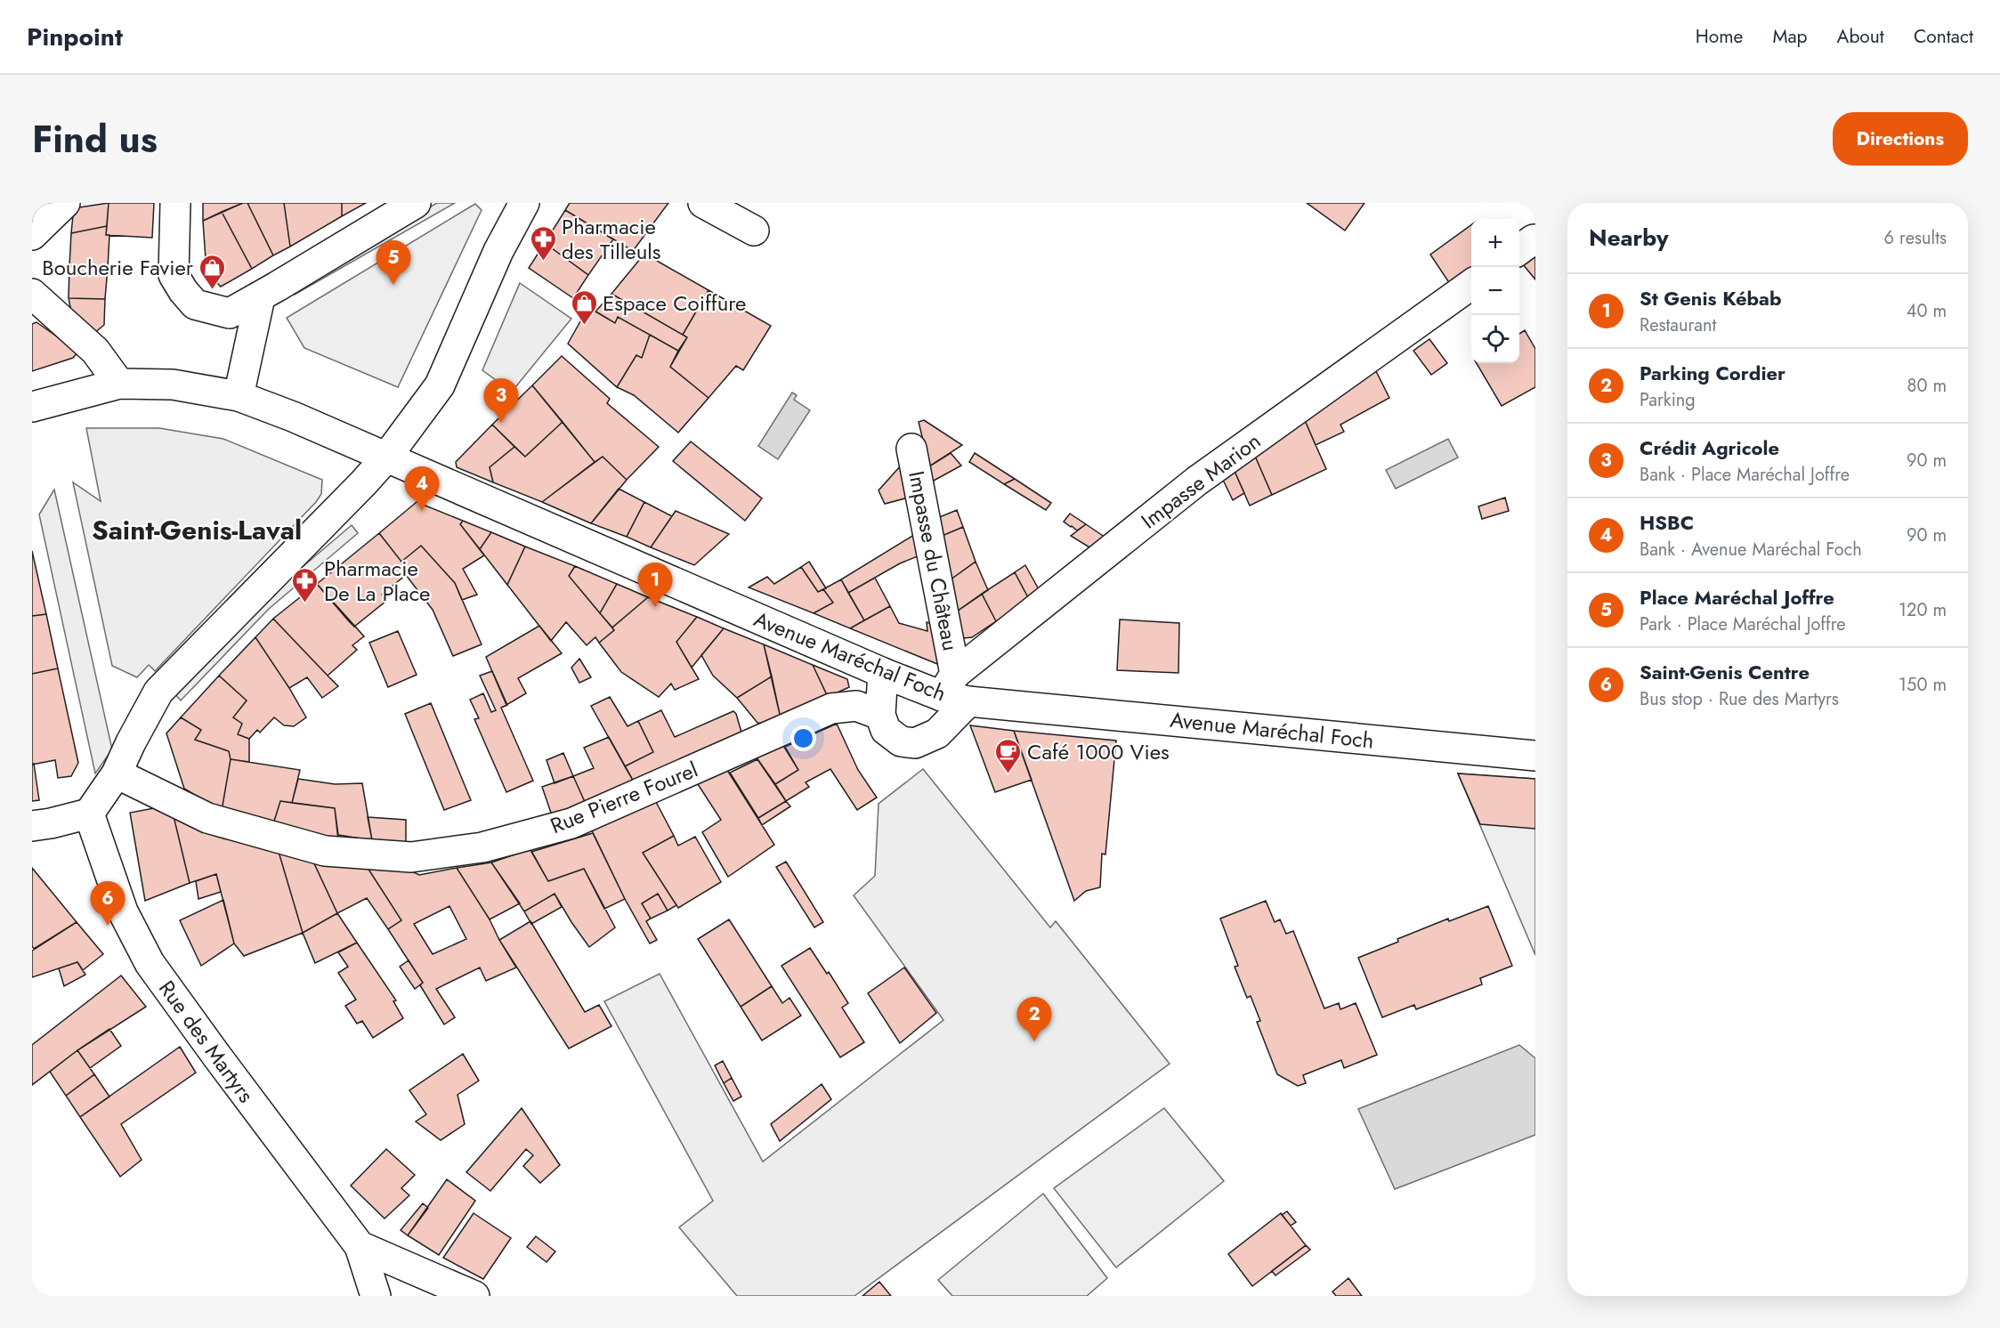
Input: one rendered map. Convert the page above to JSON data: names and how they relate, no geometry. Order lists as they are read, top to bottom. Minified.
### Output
{"streets":{"street":["Impasse Marion","Impasse du Château","Avenue Maréchal Foch","Rue Pierre Fourel","Rue des Martyrs"]},"crossings":[["Impasse Marion","Impasse du Château"],["Impasse Marion","Avenue Maréchal Foch"],["Impasse du Château","Avenue Maréchal Foch"]],"districts":["Saint-Genis-Laval"],"places":{"pharmacy":["Pharmacie des Tilleuls","Pharmacie De La Place"],"shop":["Boucherie Favier","Espace Coiffure"],"cafe":["Café 1000 Vies"]},"page":{"header":"Pinpoint","nav":["Home","Map","About","Contact"],"title":"Find us","buttons":"Directions","heading":["Nearby","6 results"],"map_buttons":["+","−"],"pins":["5","3","4","1","6","2"],"list":[{"mark":"1","name":"St Genis Kébab","note":"Restaurant","value":"40 m"},{"mark":"2","name":"Parking Cordier","note":"Parking","value":"80 m"},{"mark":"3","name":"Crédit Agricole","note":"Bank · Place Maréchal Joffre","value":"90 m"},{"mark":"4","name":"HSBC","note":"Bank · Avenue Maréchal Foch","value":"90 m"},{"mark":"5","name":"Place Maréchal Joffre","note":"Park · Place Maréchal Joffre","value":"120 m"},{"mark":"6","name":"Saint-Genis Centre","note":"Bus stop · Rue des Martyrs","value":"150 m"}]}}
